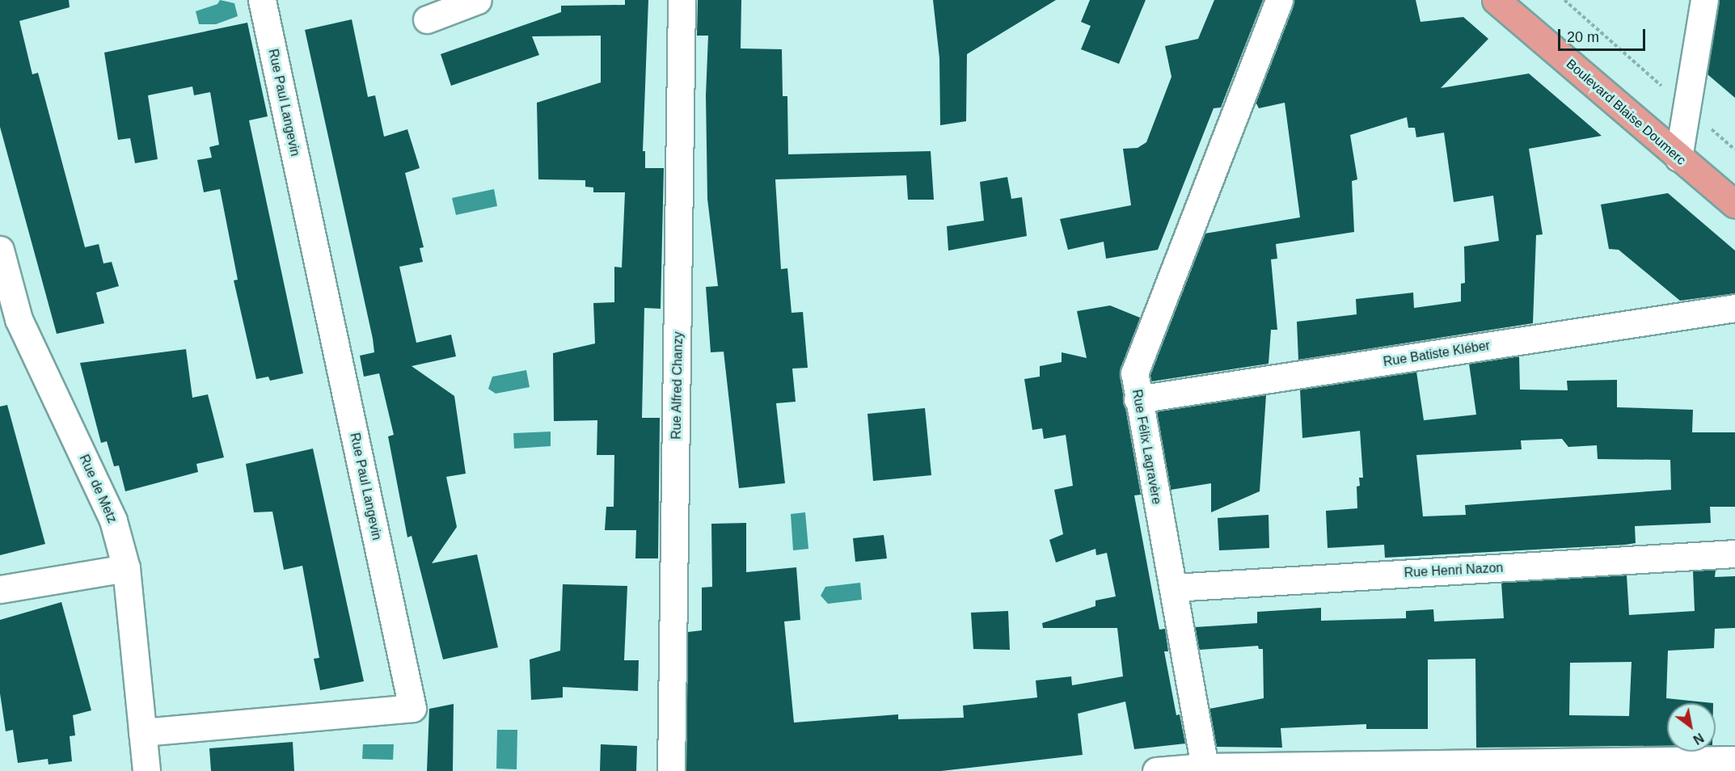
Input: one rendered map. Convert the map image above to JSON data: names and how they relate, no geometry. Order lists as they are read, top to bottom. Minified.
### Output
{"streets":{"main road":["Boulevard Blaise Doumerc"],"street":["Rue Paul Langevin","Rue Batiste Kléber","Rue Alfred Chanzy","Rue Félix Lagravère","Rue de Metz","Rue Henri Nazon"]},"crossings":[["Rue Paul Langevin","Rue de Metz"],["Rue Batiste Kléber","Rue Félix Lagravère"],["Rue Félix Lagravère","Rue Henri Nazon"]],"scale_bar":"20 m","north":"bottom right"}
